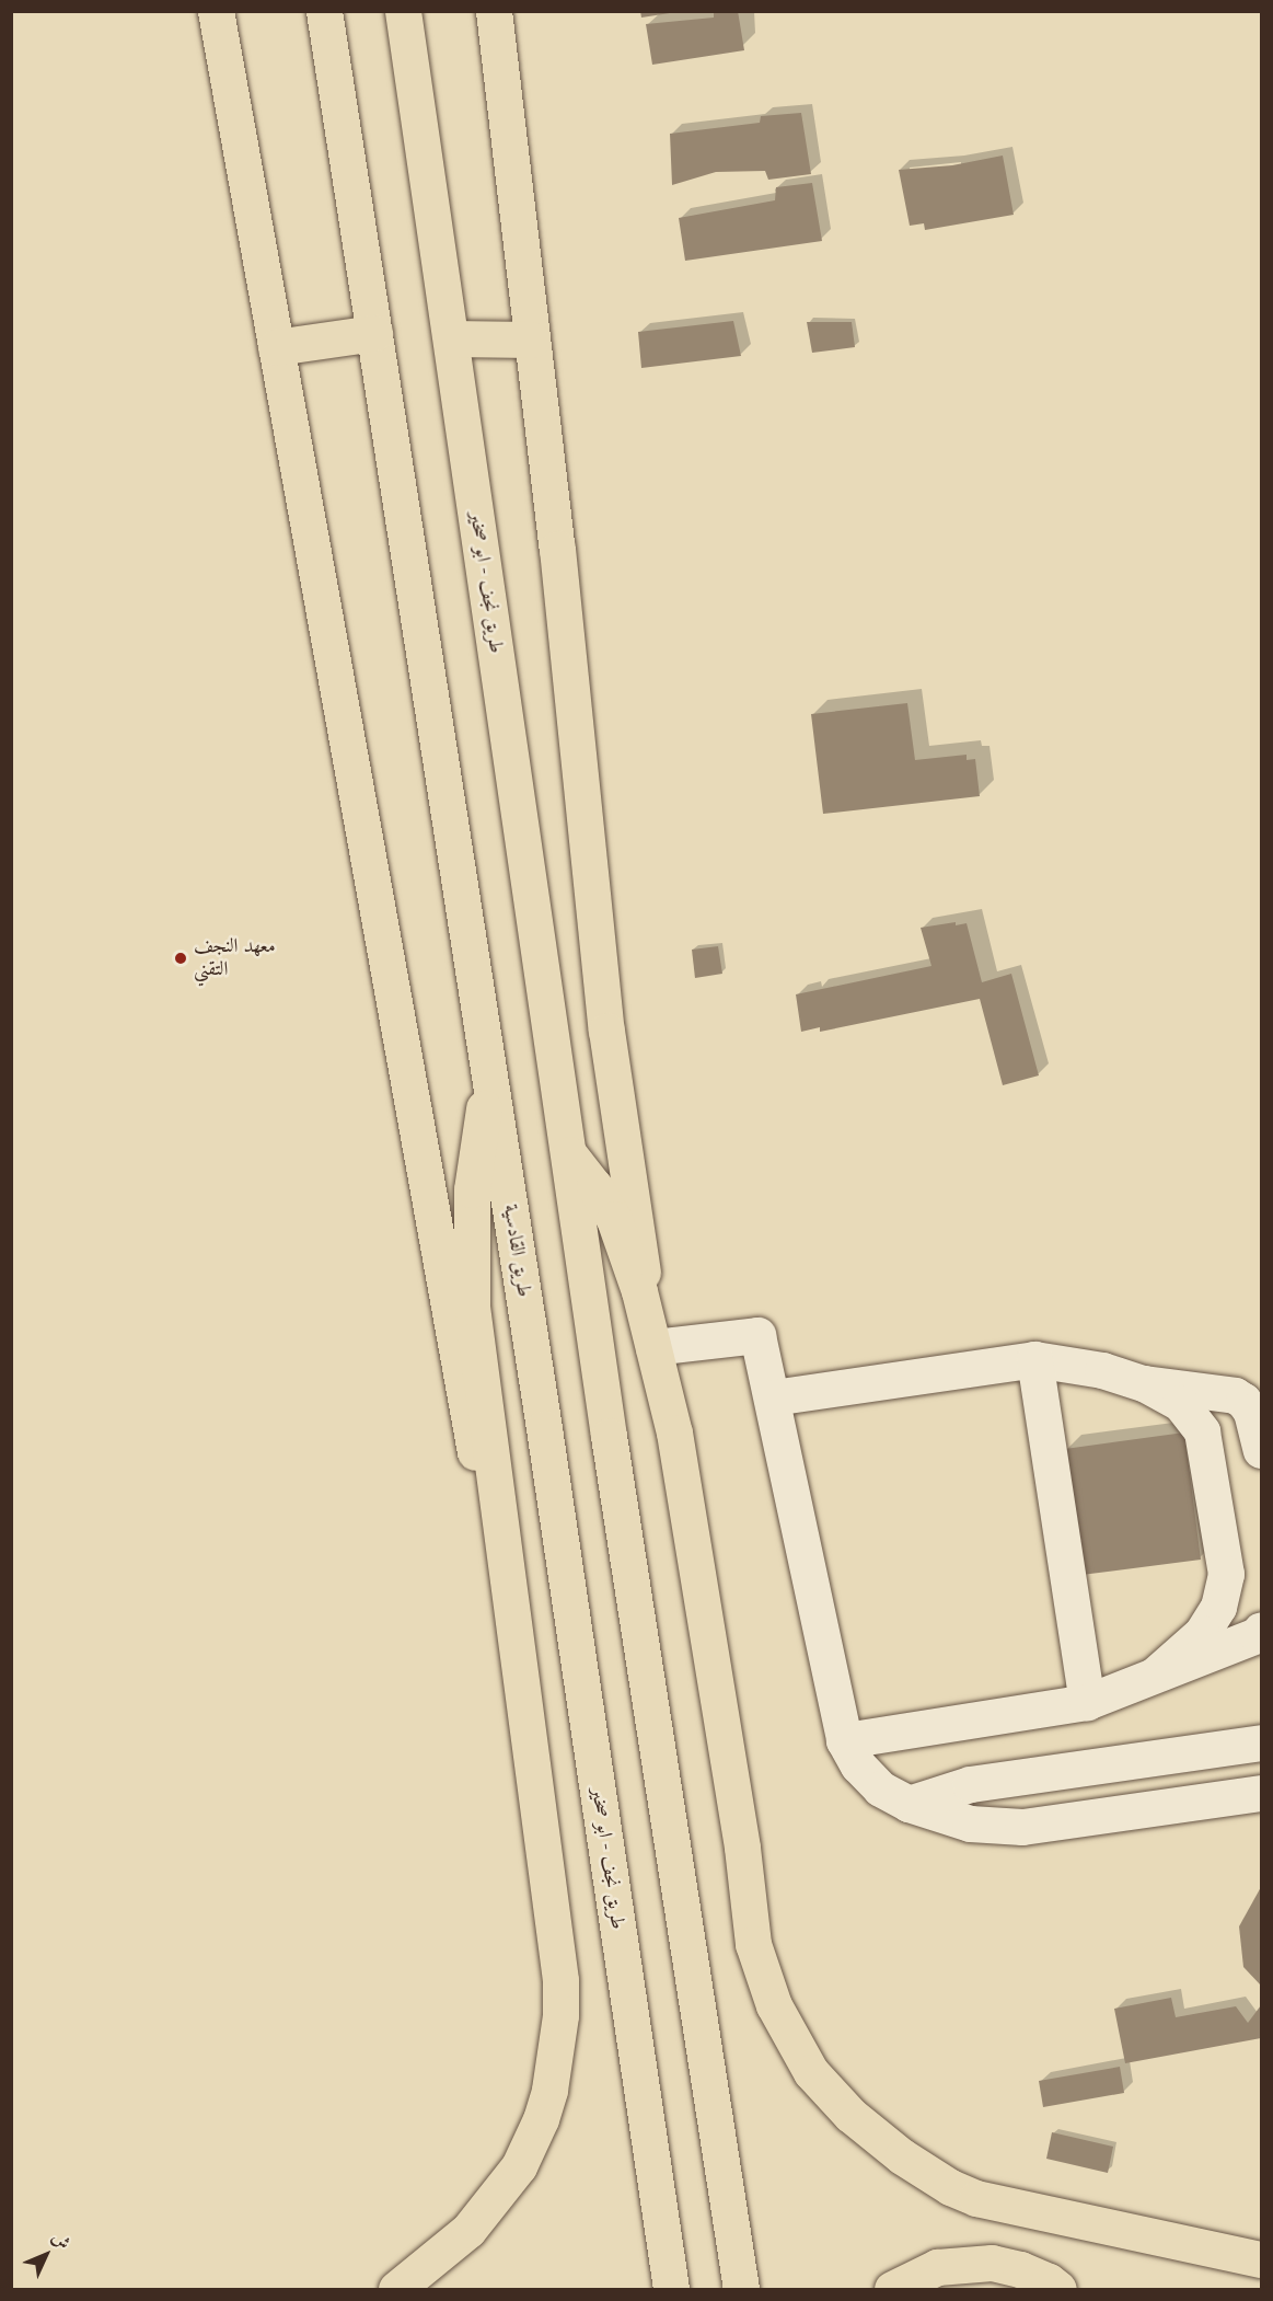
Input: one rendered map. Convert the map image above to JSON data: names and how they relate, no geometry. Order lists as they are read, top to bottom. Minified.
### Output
{"streets":{"main road":["طريق نجف - ابو صخير","طريق القادسية"]},"crossings":[["طريق نجف - ابو صخير","طريق القادسية"]],"places":["معهد النجف التقني"],"north":"top right"}
